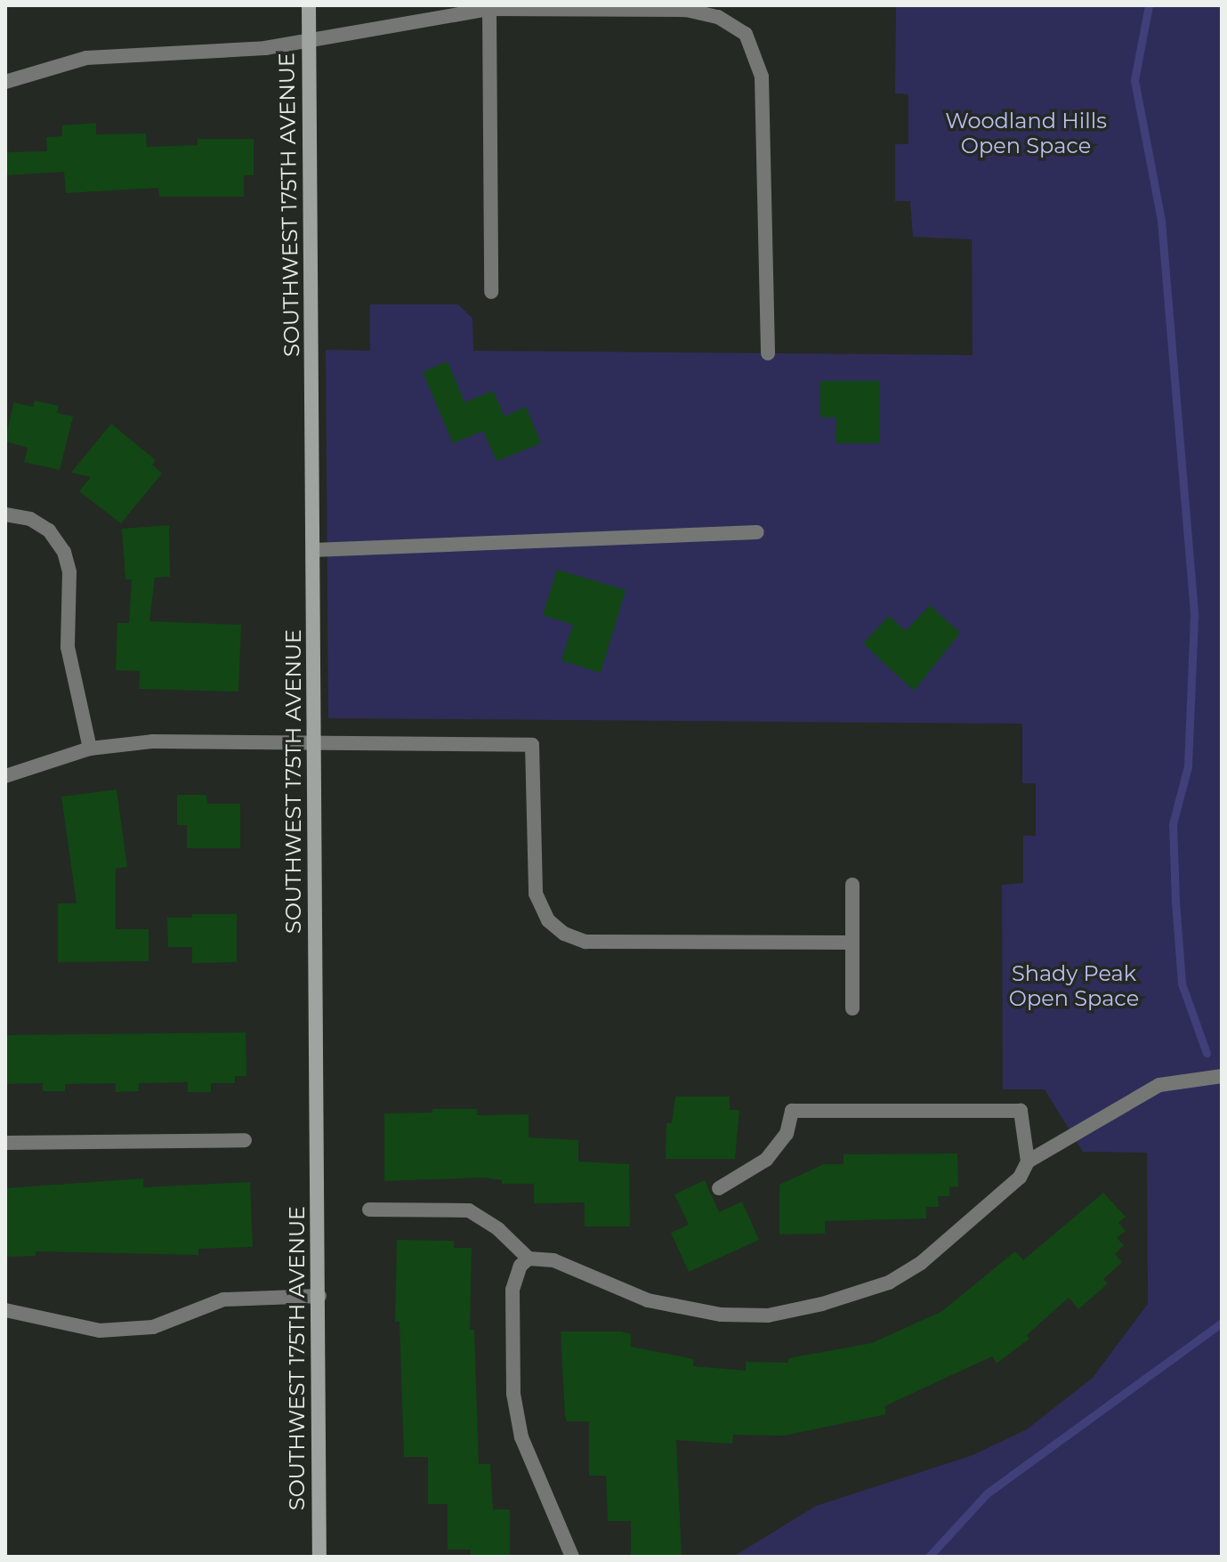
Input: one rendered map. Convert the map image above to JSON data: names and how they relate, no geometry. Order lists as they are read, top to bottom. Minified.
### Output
{"streets":{"main road":["SOUTHWEST 175TH AVENUE"]},"parks":["Woodland Hills Open Space","Shady Peak Open Space"]}
